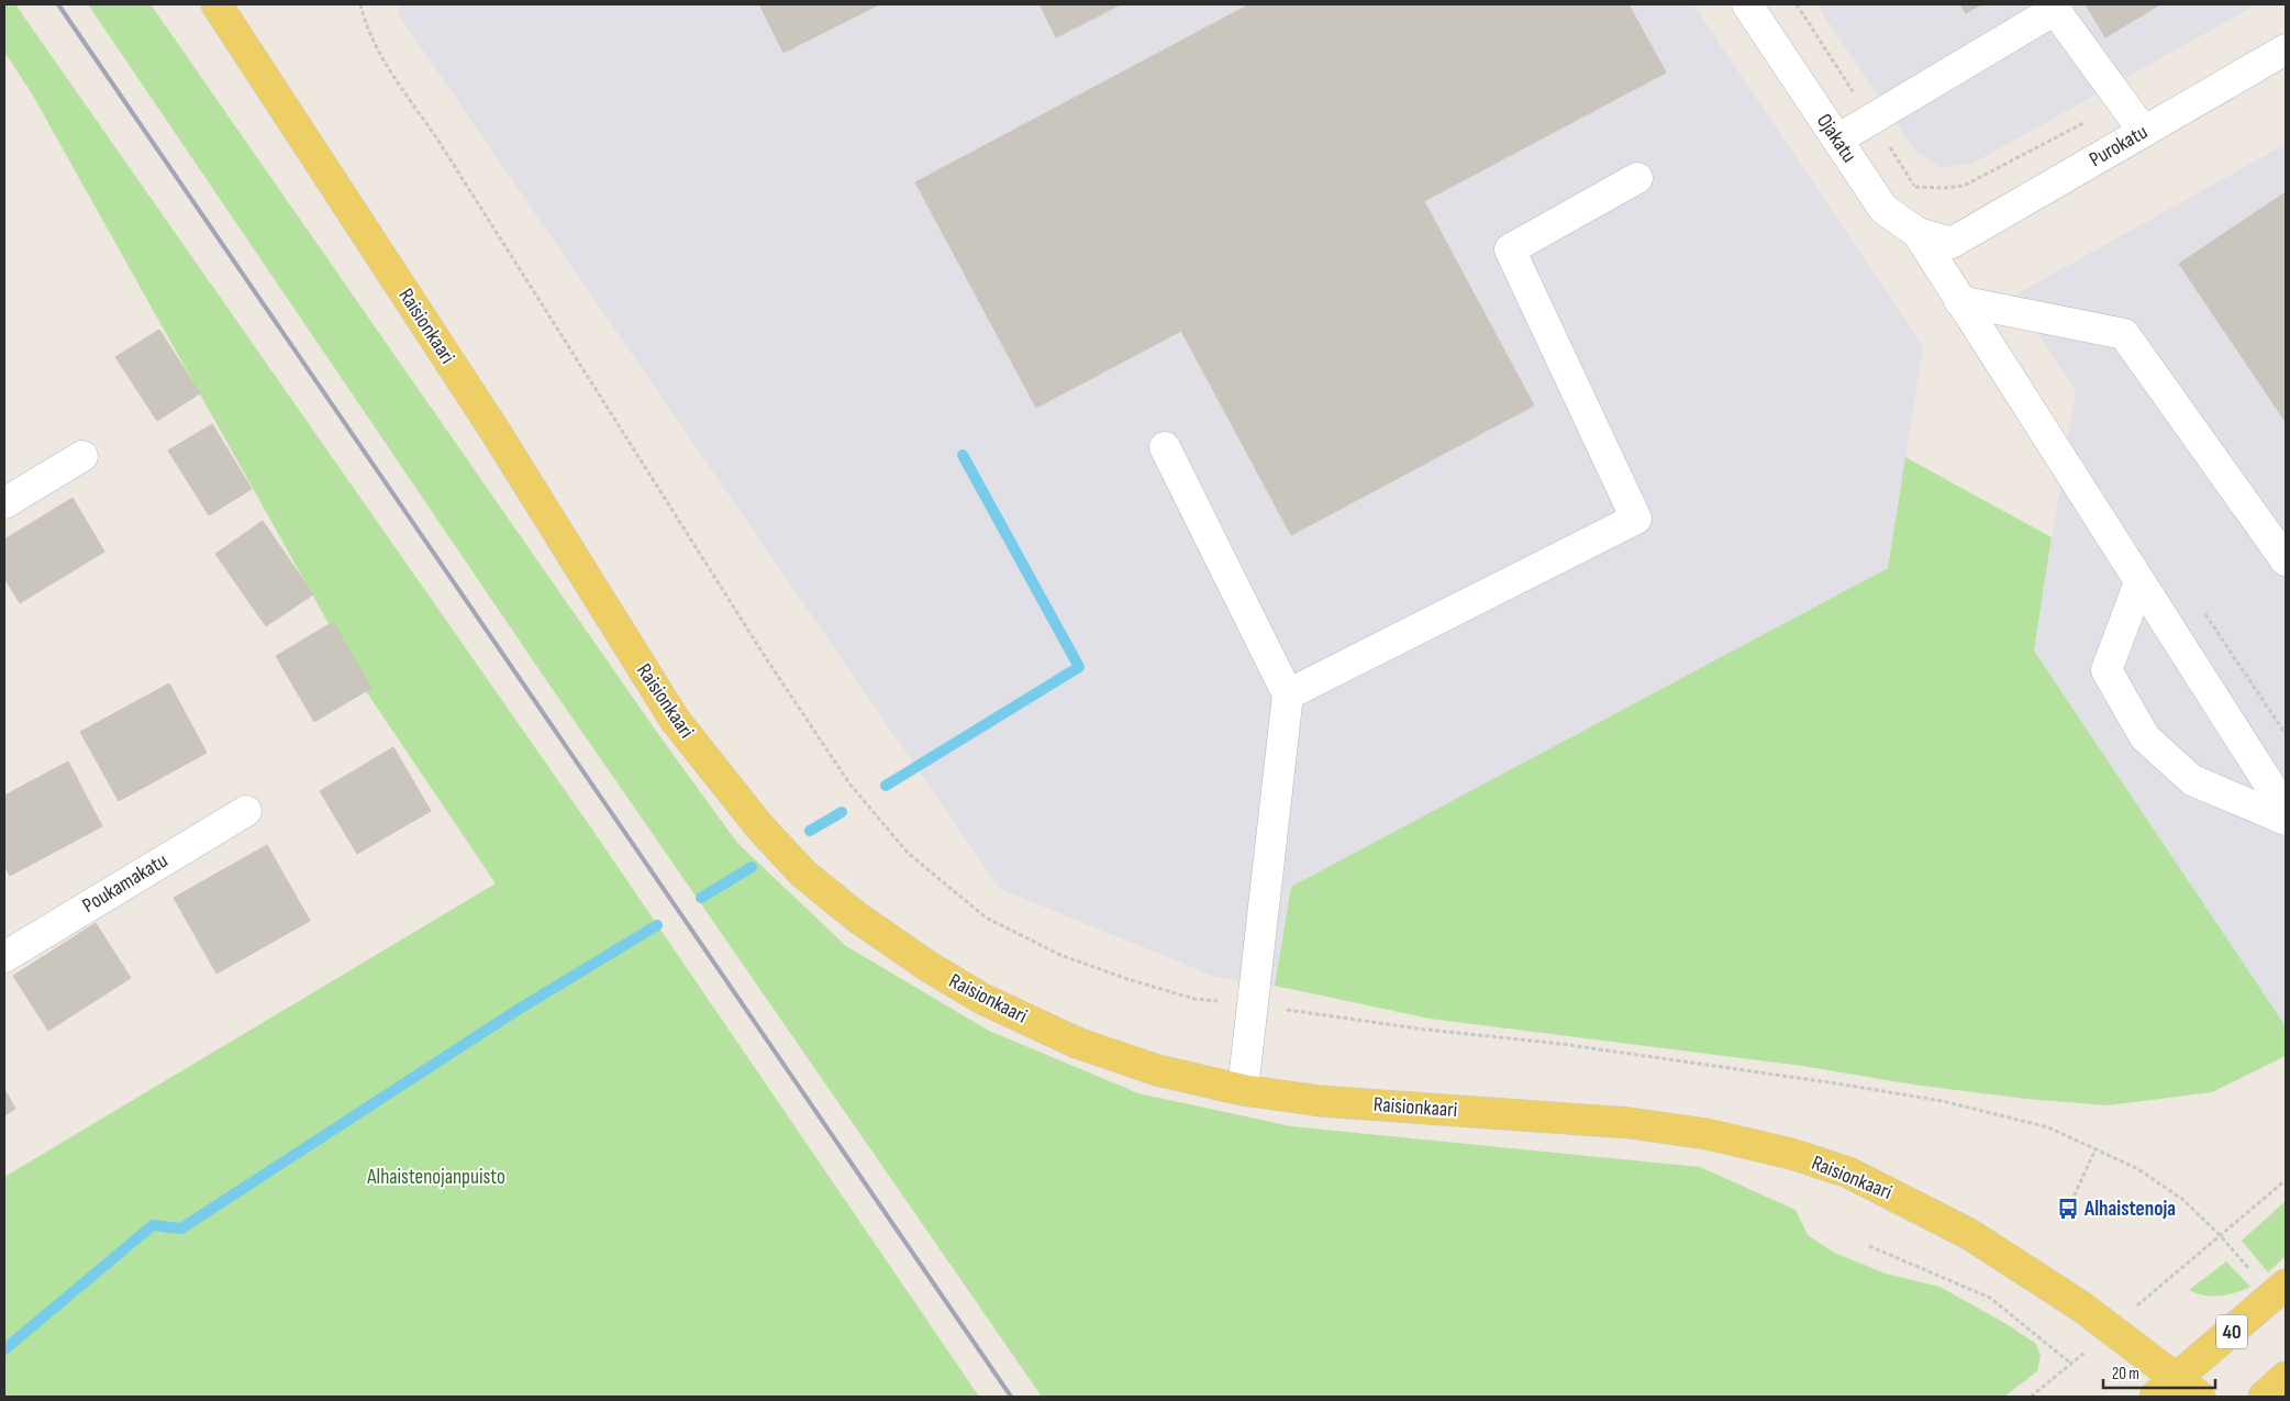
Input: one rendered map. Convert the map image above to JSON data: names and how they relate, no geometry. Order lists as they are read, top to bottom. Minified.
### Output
{"streets":{"main road":["Raisionkaari","40"],"street":["Ojakatu","Purokatu","Poukamakatu"]},"crossings":[["Ojakatu","Purokatu"],["Raisionkaari","40"]],"parks":["Alhaistenojanpuisto"],"places":{"bus stop":["Alhaistenoja"]},"scale_bar":"20 m"}
